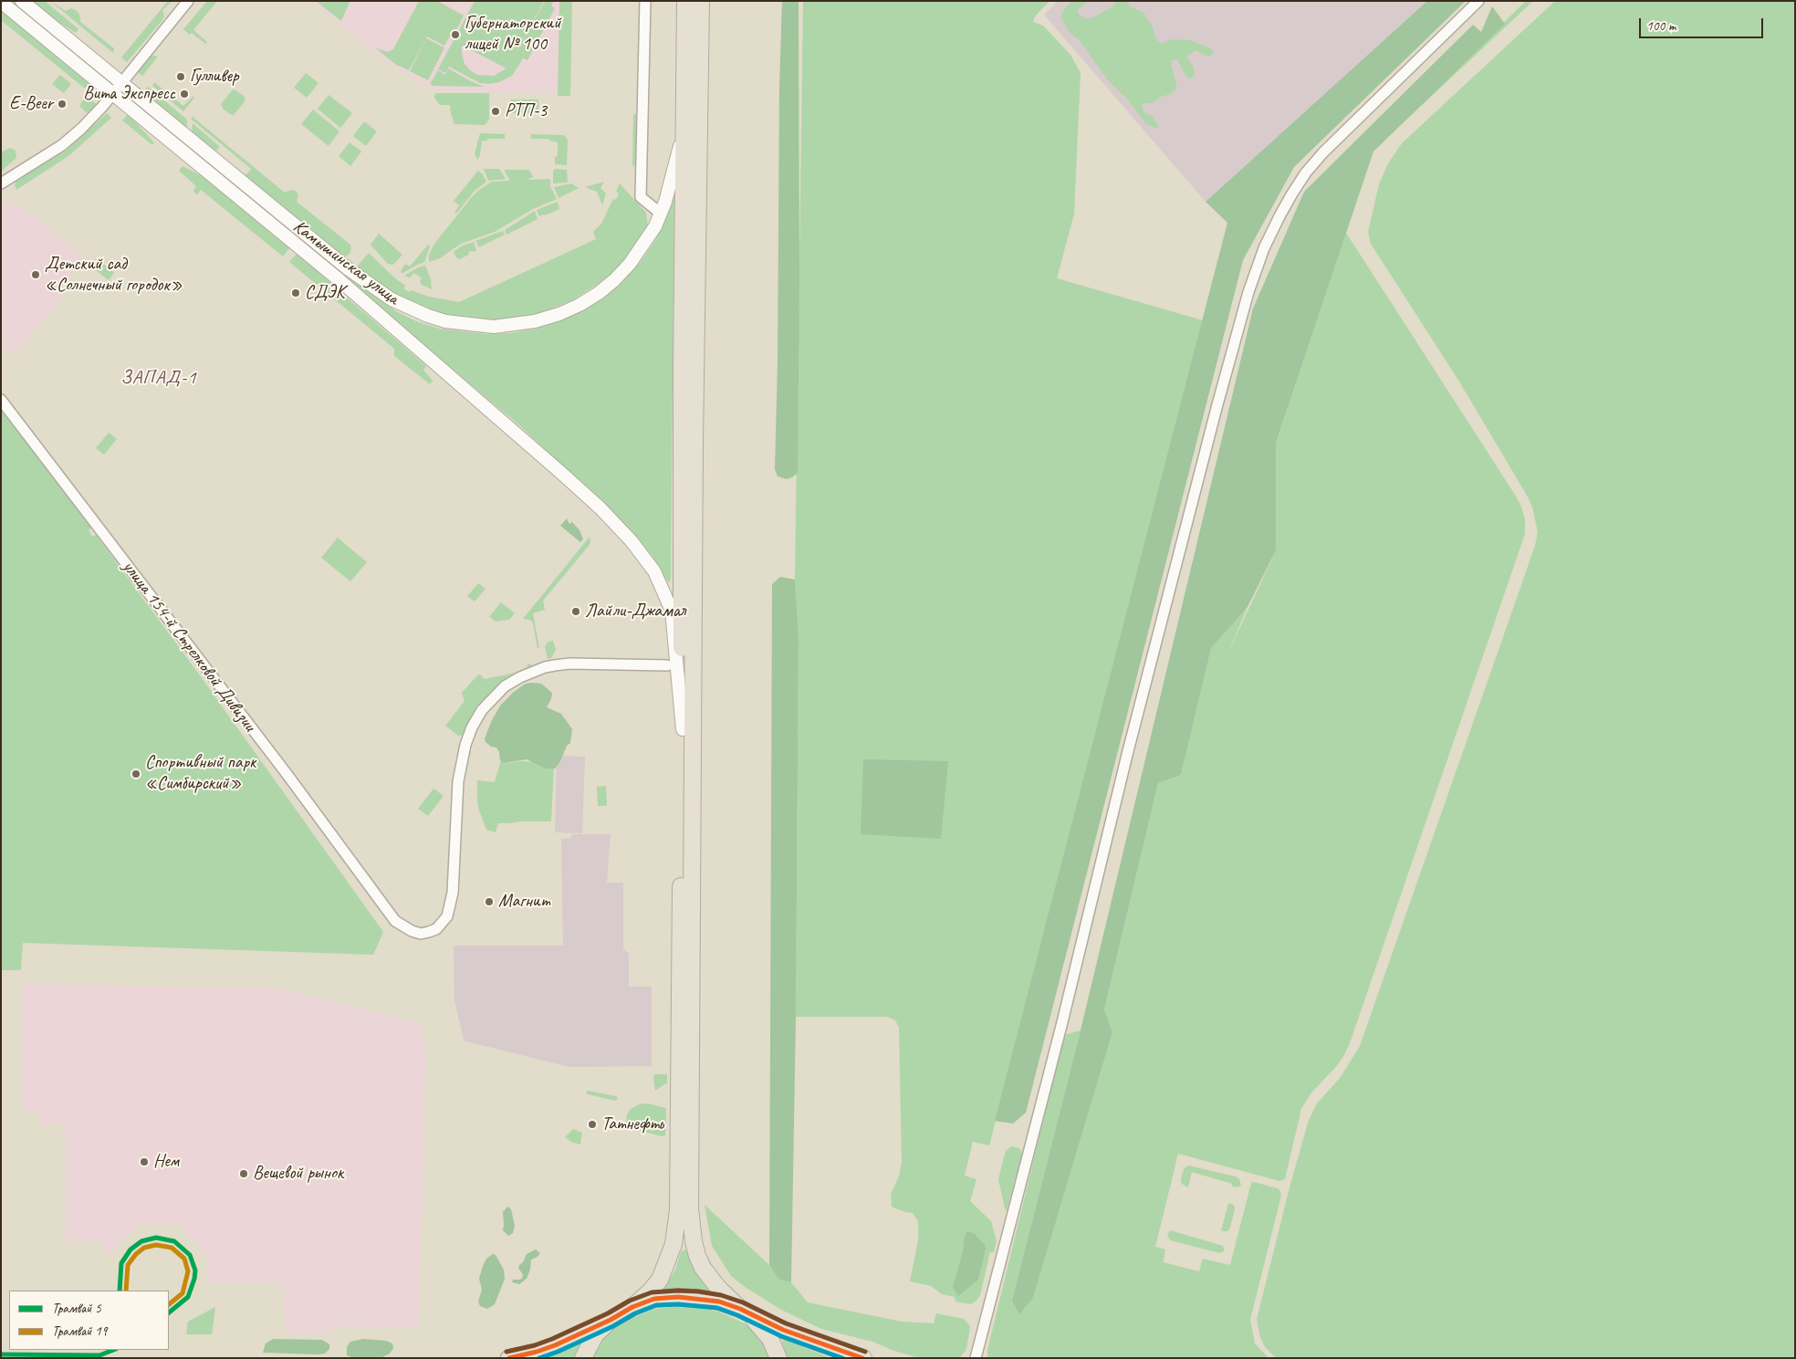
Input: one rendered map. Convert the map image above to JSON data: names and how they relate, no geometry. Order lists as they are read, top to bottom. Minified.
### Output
{"streets":{"street":["Камышинская улица","улица 154-й Стрелковой Дивизии"]},"districts":["ЗАПАД-1"],"places":["Губернаторский лицей № 100","Гулливер","Вита Экспресс","E-Beer","РТП-3","Детский сад «Солнечный городок»","СДЭК","Лайли-Джамал","Спортивный парк «Симбирский»","Магнит","Татнефть","Нем","Вещевой рынок"],"lines":["tram line 5","tram line 19"],"legend":["Трамвай 5","Трамвай 19"],"scale_bar":"100 m"}
